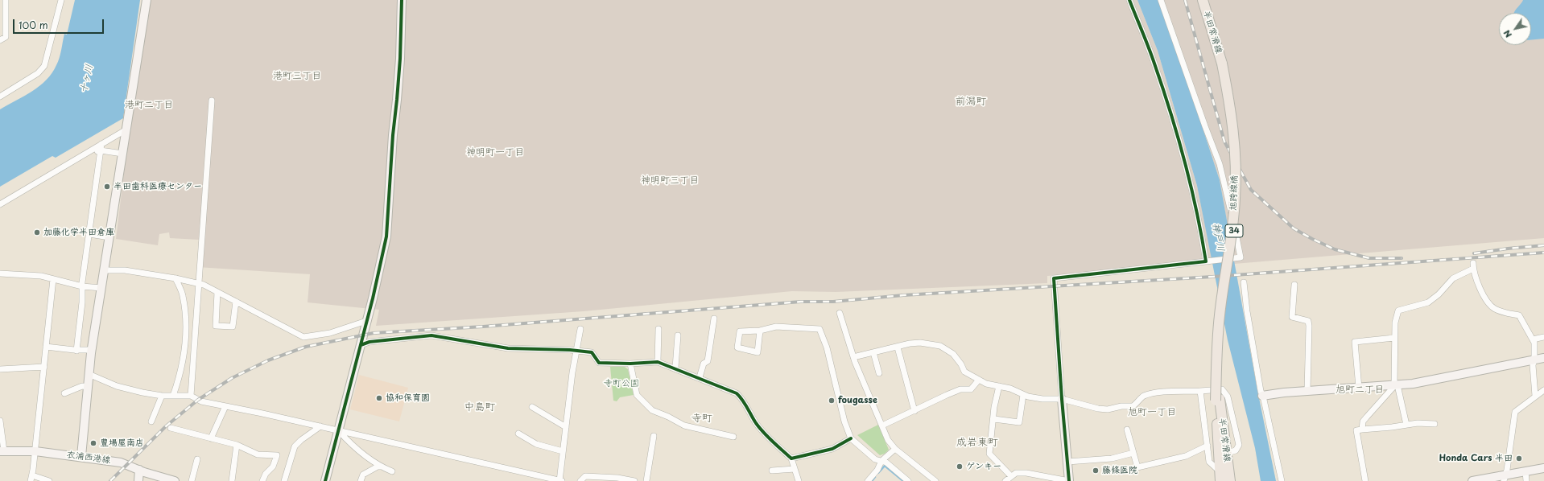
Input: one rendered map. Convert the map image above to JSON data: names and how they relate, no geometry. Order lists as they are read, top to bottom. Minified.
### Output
{"streets":{"main road":["半田常滑線","旭跨線橋","34"],"street":["衣浦西港線"]},"crossings":[["半田常滑線","旭跨線橋"]],"districts":["港町三丁目","前潟町","港町二丁目","神明町一丁目","神明町三丁目","旭町二丁目","中島町","旭町一丁目","寺町","成岩東町"],"water":["十ヶ川","神戸川"],"parks":["寺町公園"],"places":["半田歯科医療センター","加藤化学半田倉庫","協和保育園","fougasse","豊場屋南店","Honda Cars 半田","ゲンキー","藤條医院"],"scale_bar":"100 m","north":"bottom left"}
